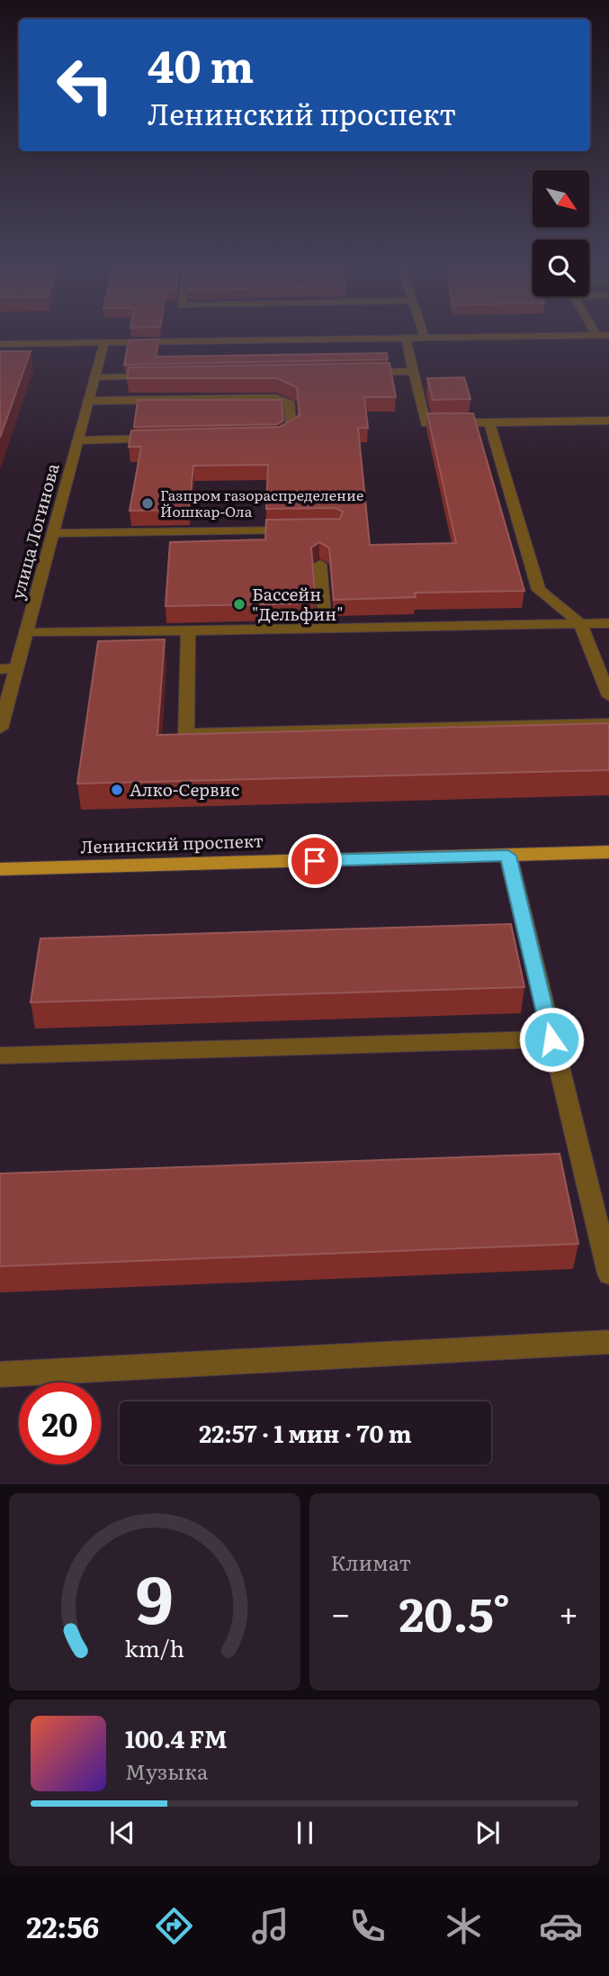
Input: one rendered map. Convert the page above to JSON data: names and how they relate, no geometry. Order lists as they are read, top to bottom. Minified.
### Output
{"streets":{"main road":["Ленинский проспект"],"street":["улица Логинова"]},"places":["Газпром газораспределение Йошкар-Ола","Бассейн \"Дельфин\"","Алко-Сервис"],"north":"bottom right","page":{"turn":["40 m","Ленинский проспект"],"limit":"20","trip":"22:57 · 1 мин · 70 m","tile":"Климат","heat":["−","20.5°","+"],"song":["100.4 FM","Музыка"],"tabs":"22:56","gauge":["9","km/h"]}}
